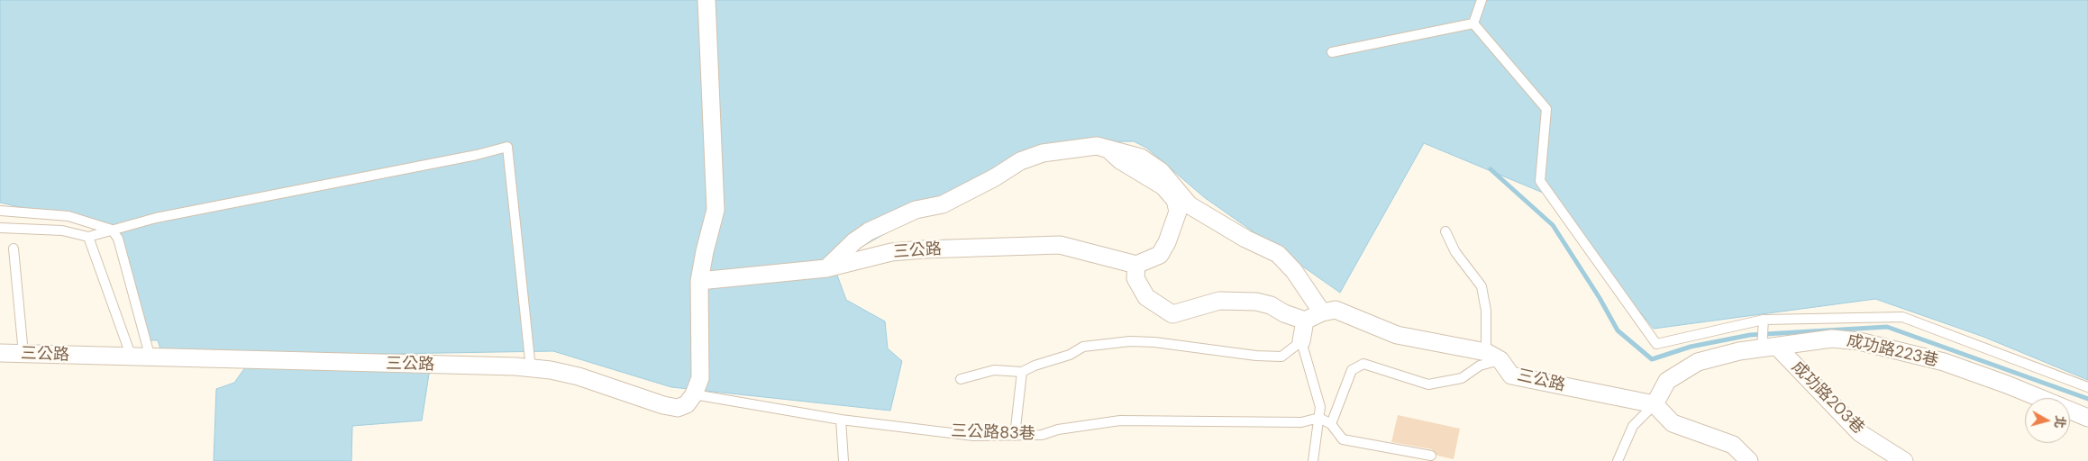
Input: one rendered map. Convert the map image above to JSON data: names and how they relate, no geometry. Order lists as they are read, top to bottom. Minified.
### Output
{"streets":{"street":["三公路","成功路223巷","成功路203巷"],"lane":["三公路83巷"]},"crossings":[["三公路","成功路223巷"],["三公路","三公路83巷"],["成功路223巷","成功路203巷"]],"north":"right"}
